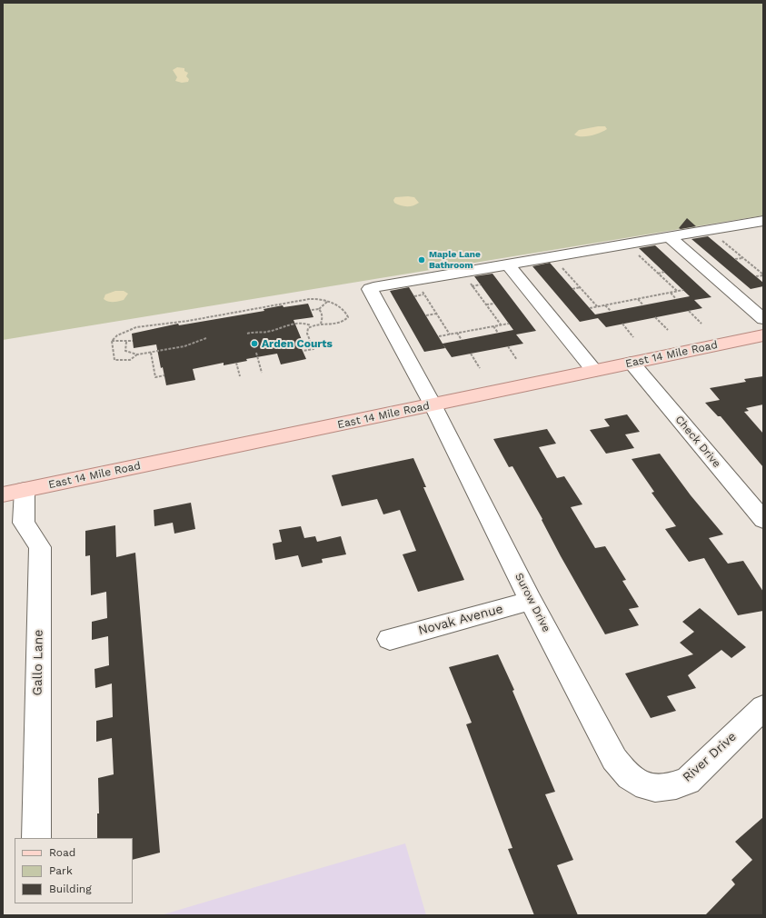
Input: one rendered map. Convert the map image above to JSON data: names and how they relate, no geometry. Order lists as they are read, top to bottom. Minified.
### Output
{"streets":{"main road":["East 14 Mile Road"],"street":["Check Drive","Surow Drive","Novak Avenue","Gallo Lane","River Drive"]},"crossings":[["East 14 Mile Road","Check Drive"],["East 14 Mile Road","Surow Drive"],["East 14 Mile Road","Gallo Lane"],["Surow Drive","Novak Avenue"],["Surow Drive","River Drive"]],"places":["Maple Lane Bathroom","Arden Courts"],"legend":["Road","Park","Building"]}
